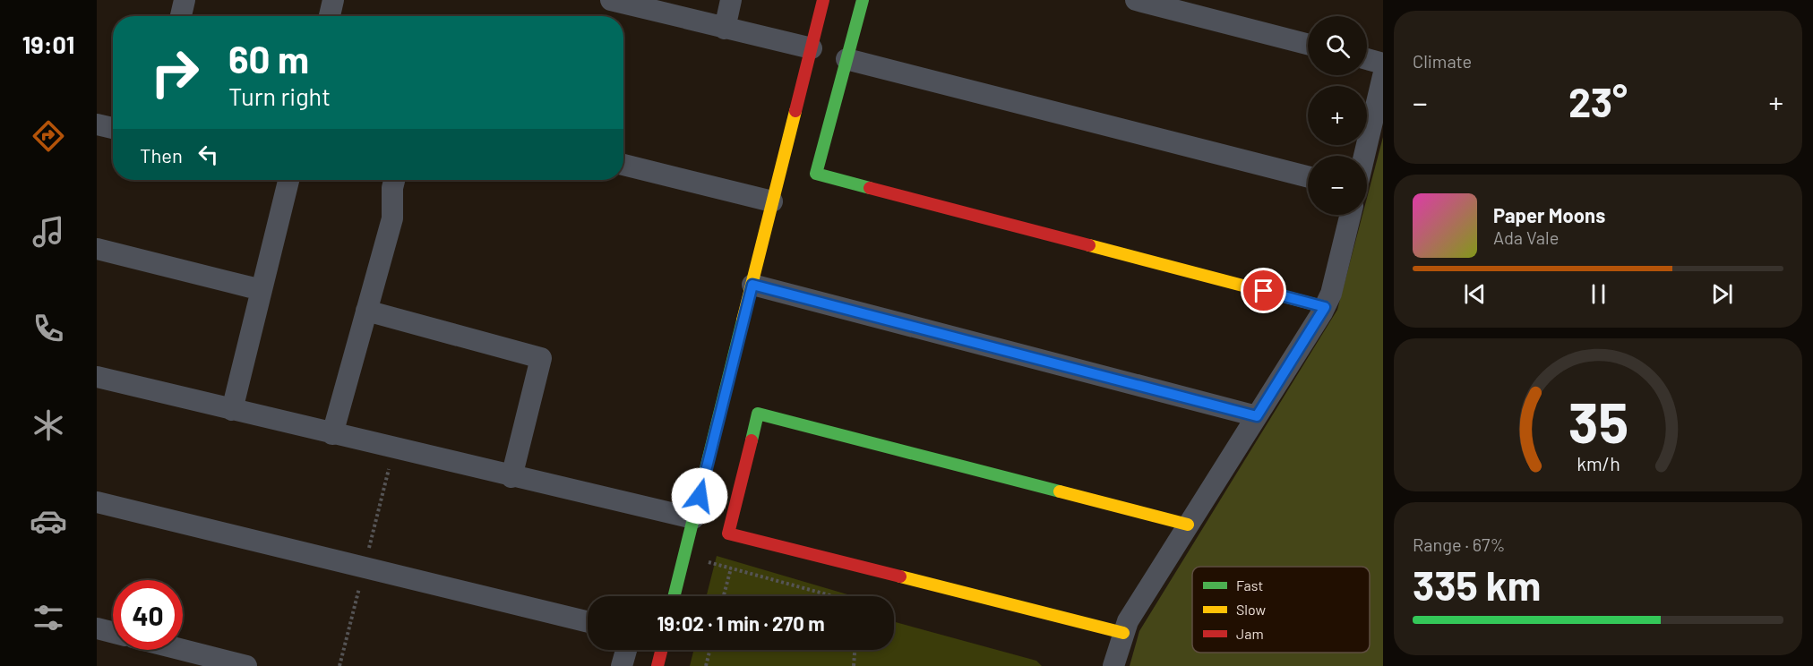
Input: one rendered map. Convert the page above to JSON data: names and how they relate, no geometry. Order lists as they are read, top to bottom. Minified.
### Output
{"legend":["Fast","Slow","Jam"],"page":{"tabs":"19:01","tile":["Climate",["Range · 67%","335 km"]],"map_buttons":["+","−"],"turn":["60 m","Turn right"],"heat":["−","23°","+"],"then":"Then","song":["Paper Moons","Ada Vale"],"limit":"40","trip":"19:02 · 1 min · 270 m","gauge":["35","km/h"]}}
